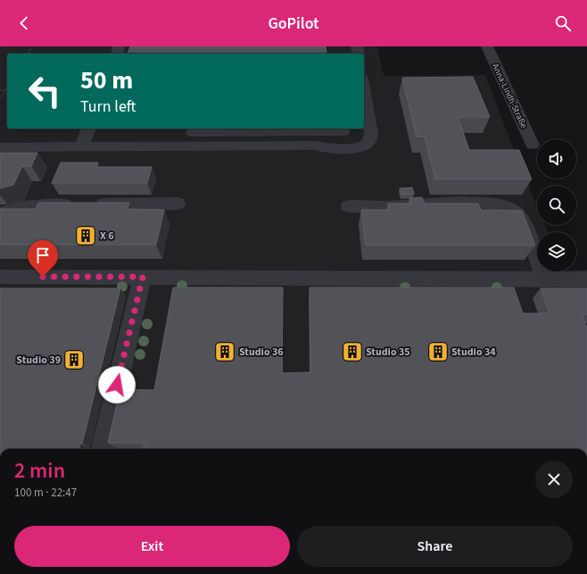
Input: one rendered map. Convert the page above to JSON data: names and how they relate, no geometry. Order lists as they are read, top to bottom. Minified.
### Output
{"streets":{"street":["Anna-Lindh-Straße"]},"places":{"building":["X 6","Studio 36","Studio 35","Studio 34","Studio 39"]},"page":{"header":"GoPilot","turn":["50 m","Turn left"],"heading":["2 min","100 m · 22:47"],"buttons":["Exit","Share"]}}
